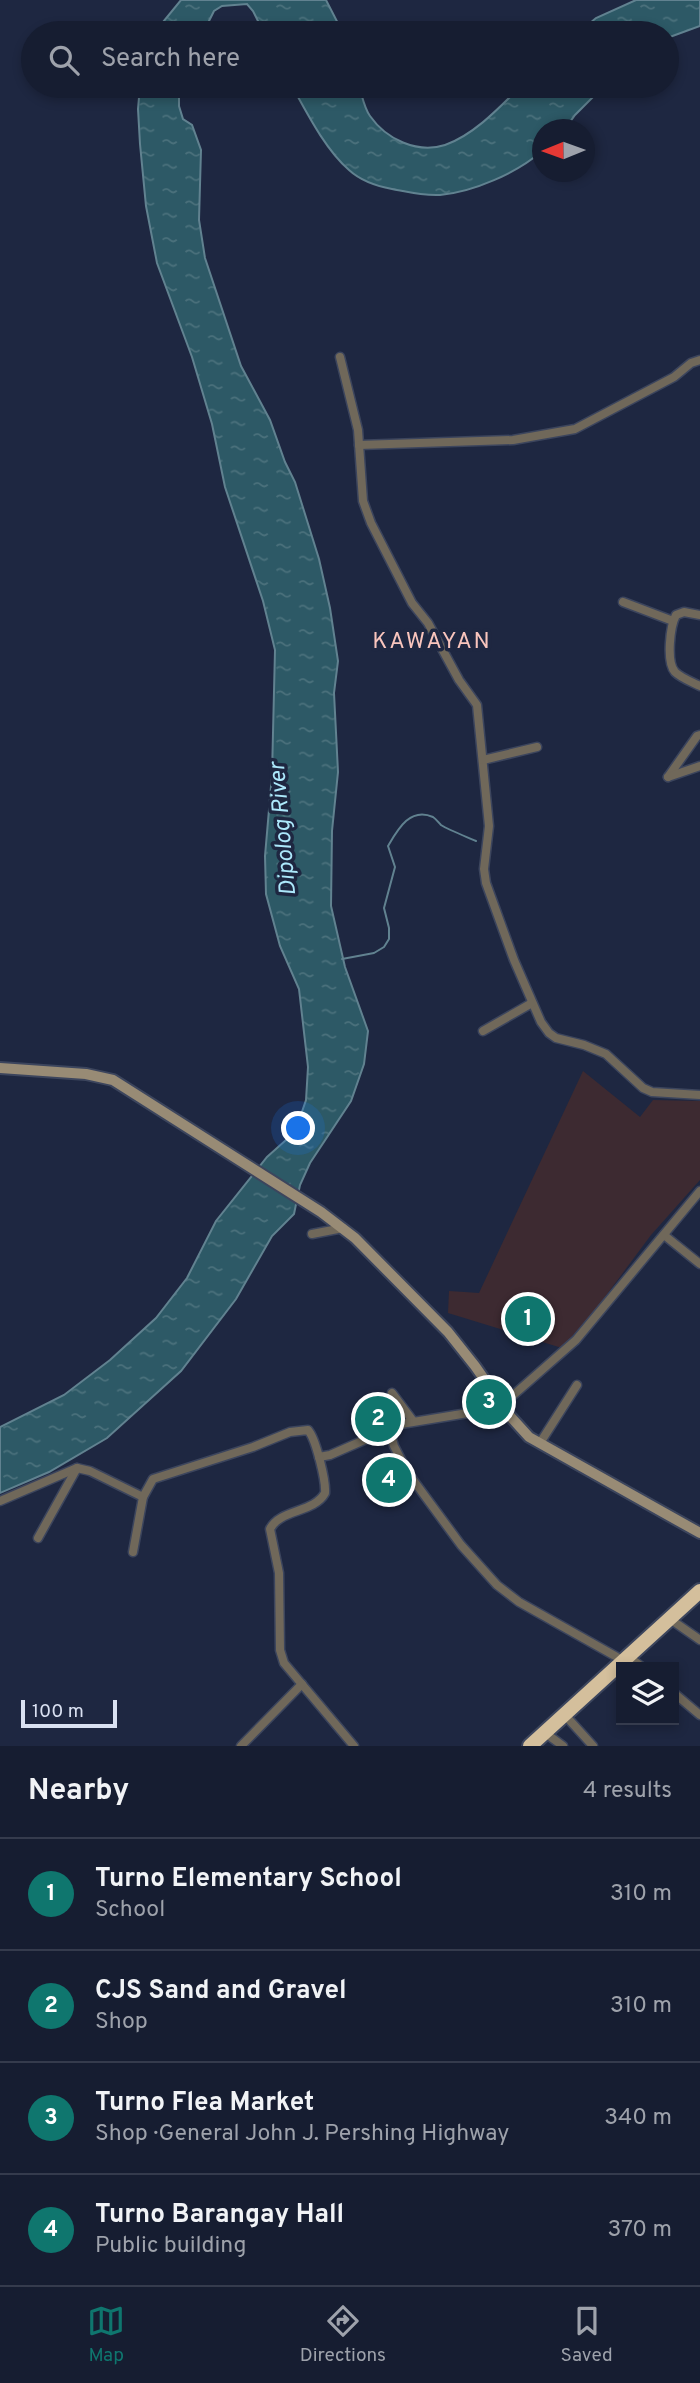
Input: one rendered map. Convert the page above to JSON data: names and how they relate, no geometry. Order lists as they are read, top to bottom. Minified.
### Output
{"districts":["KAWAYAN"],"water":["Dipolog River"],"scale_bar":"100 m","north":"left","page":{"search":"Search here","pins":["1","3","2","4"],"scale":"100 m","heading":["Nearby","4 results"],"list":[{"mark":"1","name":"Turno Elementary School","note":"School","value":"310 m"},{"mark":"2","name":"CJS Sand and Gravel","note":"Shop","value":"310 m"},{"mark":"3","name":"Turno Flea Market","note":"Shop · General John J. Pershing Highway","value":"340 m"},{"mark":"4","name":"Turno Barangay Hall","note":"Public building","value":"370 m"}],"nav":["Map","Directions","Saved"]}}
